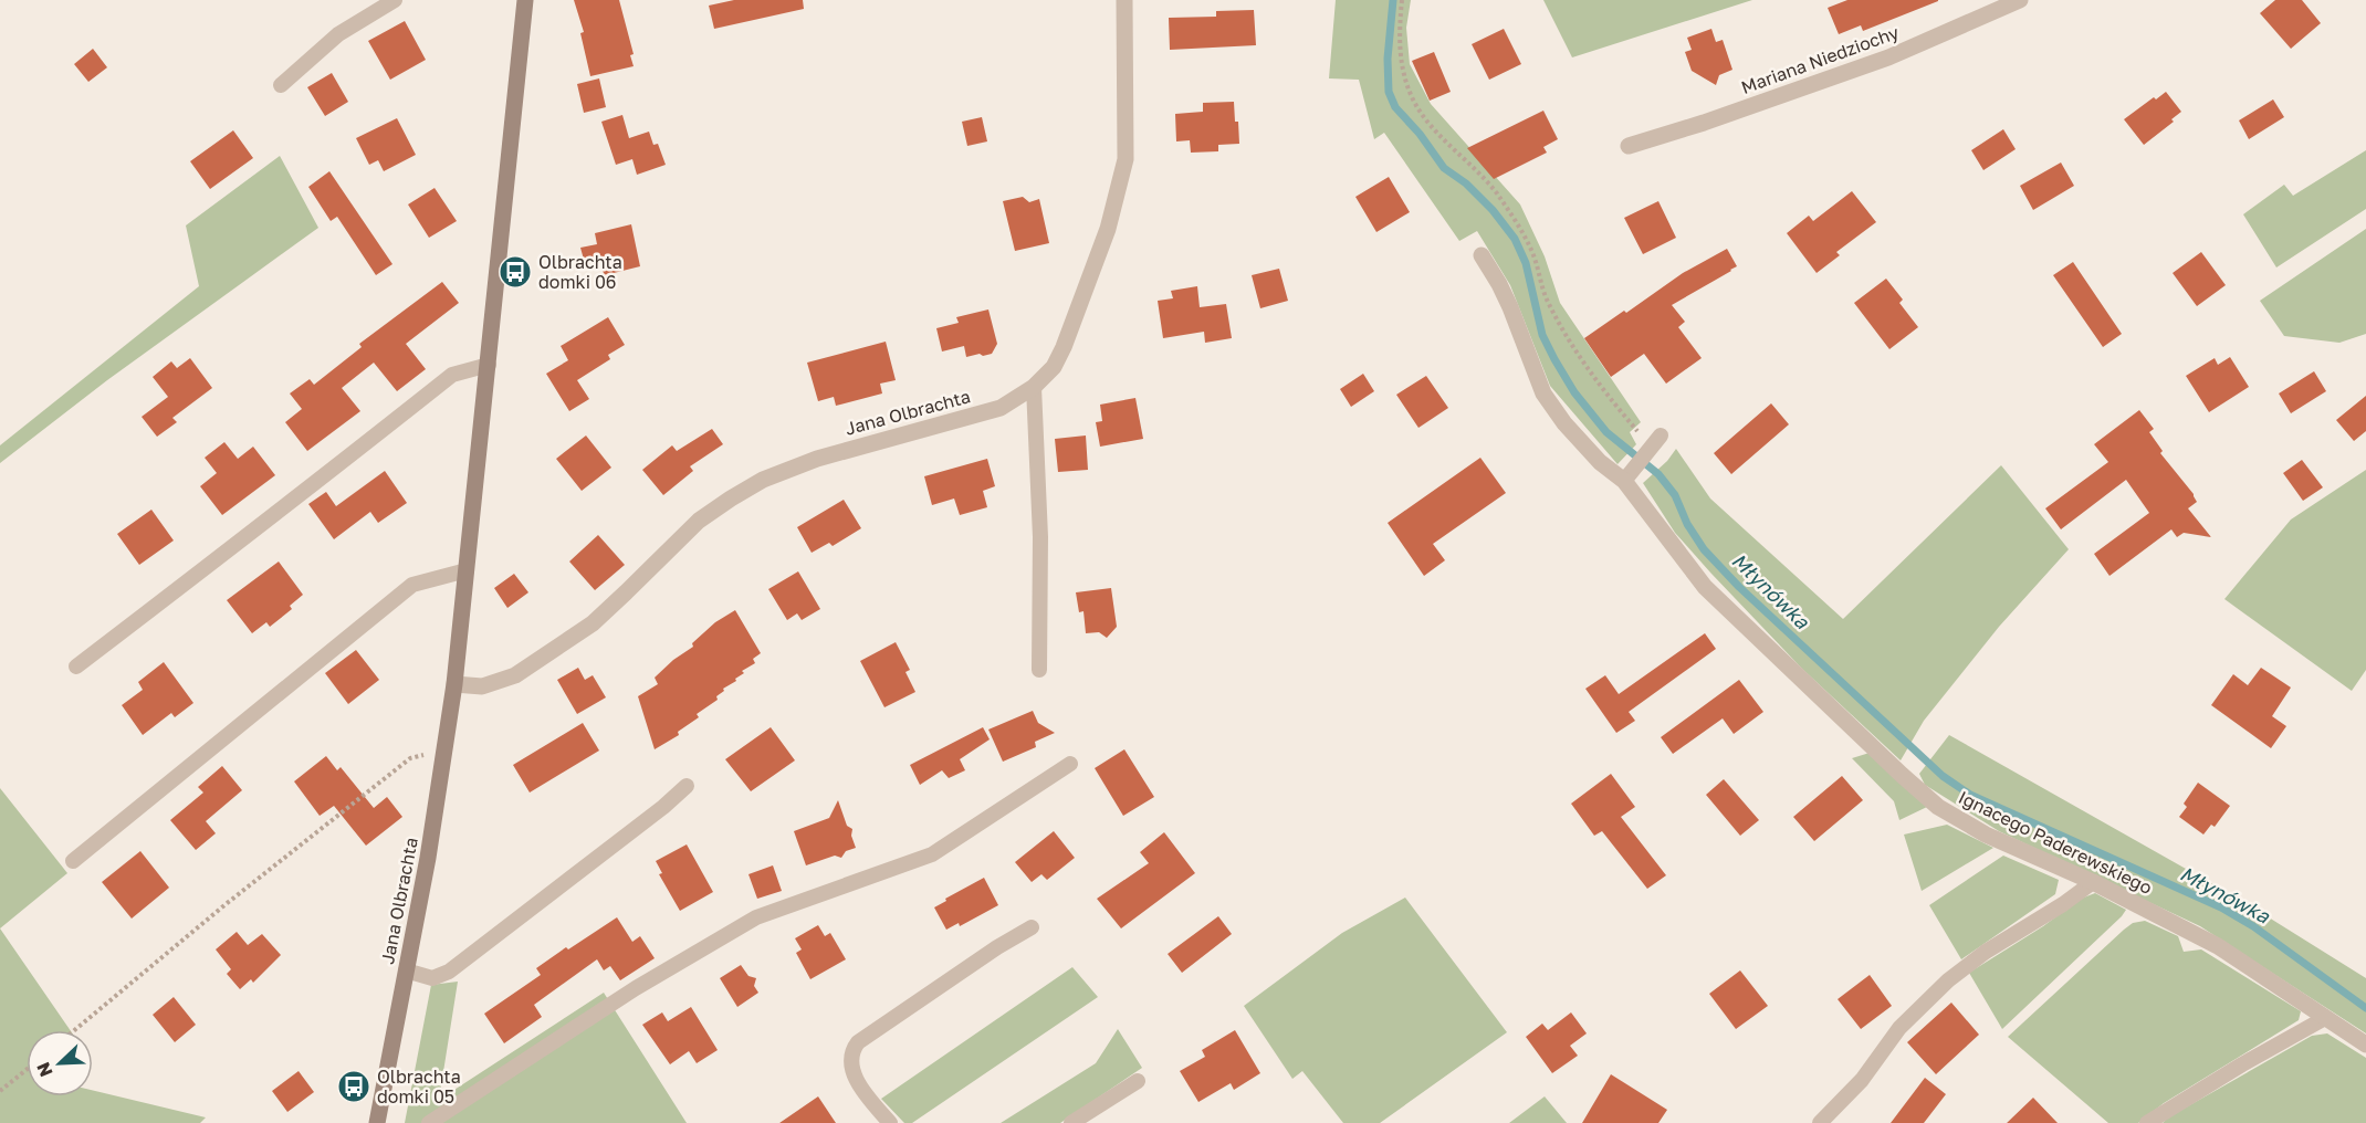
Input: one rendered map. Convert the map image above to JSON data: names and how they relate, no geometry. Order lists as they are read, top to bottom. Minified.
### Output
{"streets":{"street":["Mariana Niedziochy","Jana Olbrachta","Ignacego Paderewskiego"]},"water":["Młynówka"],"places":{"bus stop":["Olbrachta domki 06","Olbrachta domki 05"]},"north":"bottom left"}
